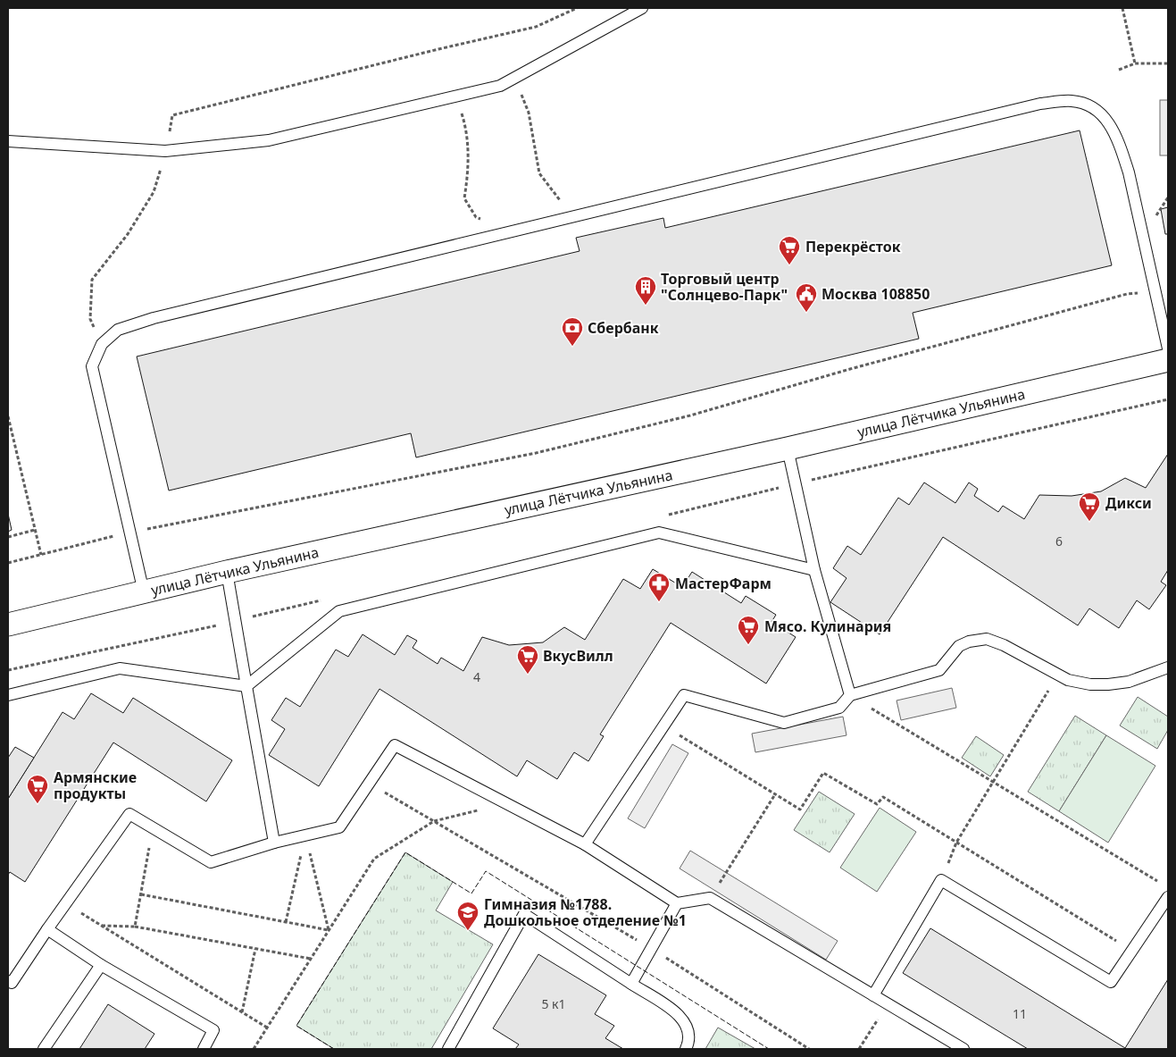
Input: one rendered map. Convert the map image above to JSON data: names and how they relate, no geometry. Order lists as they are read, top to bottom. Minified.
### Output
{"streets":{"street":["улица Лётчика Ульянина"]},"places":{"supermarket":["Перекрёсток","Дикси","Мясо. Кулинария","ВкусВилл","Армянские продукты"],"building":["Торговый центр \"Солнцево-Парк\""],"public building":["Москва 108850"],"bank":["Сбербанк"],"pharmacy":["МастерФарм"],"school or university":["Гимназия №1788. Дошкольное отделение №1"]},"house_numbers":["6","4","5 к1","11"]}
